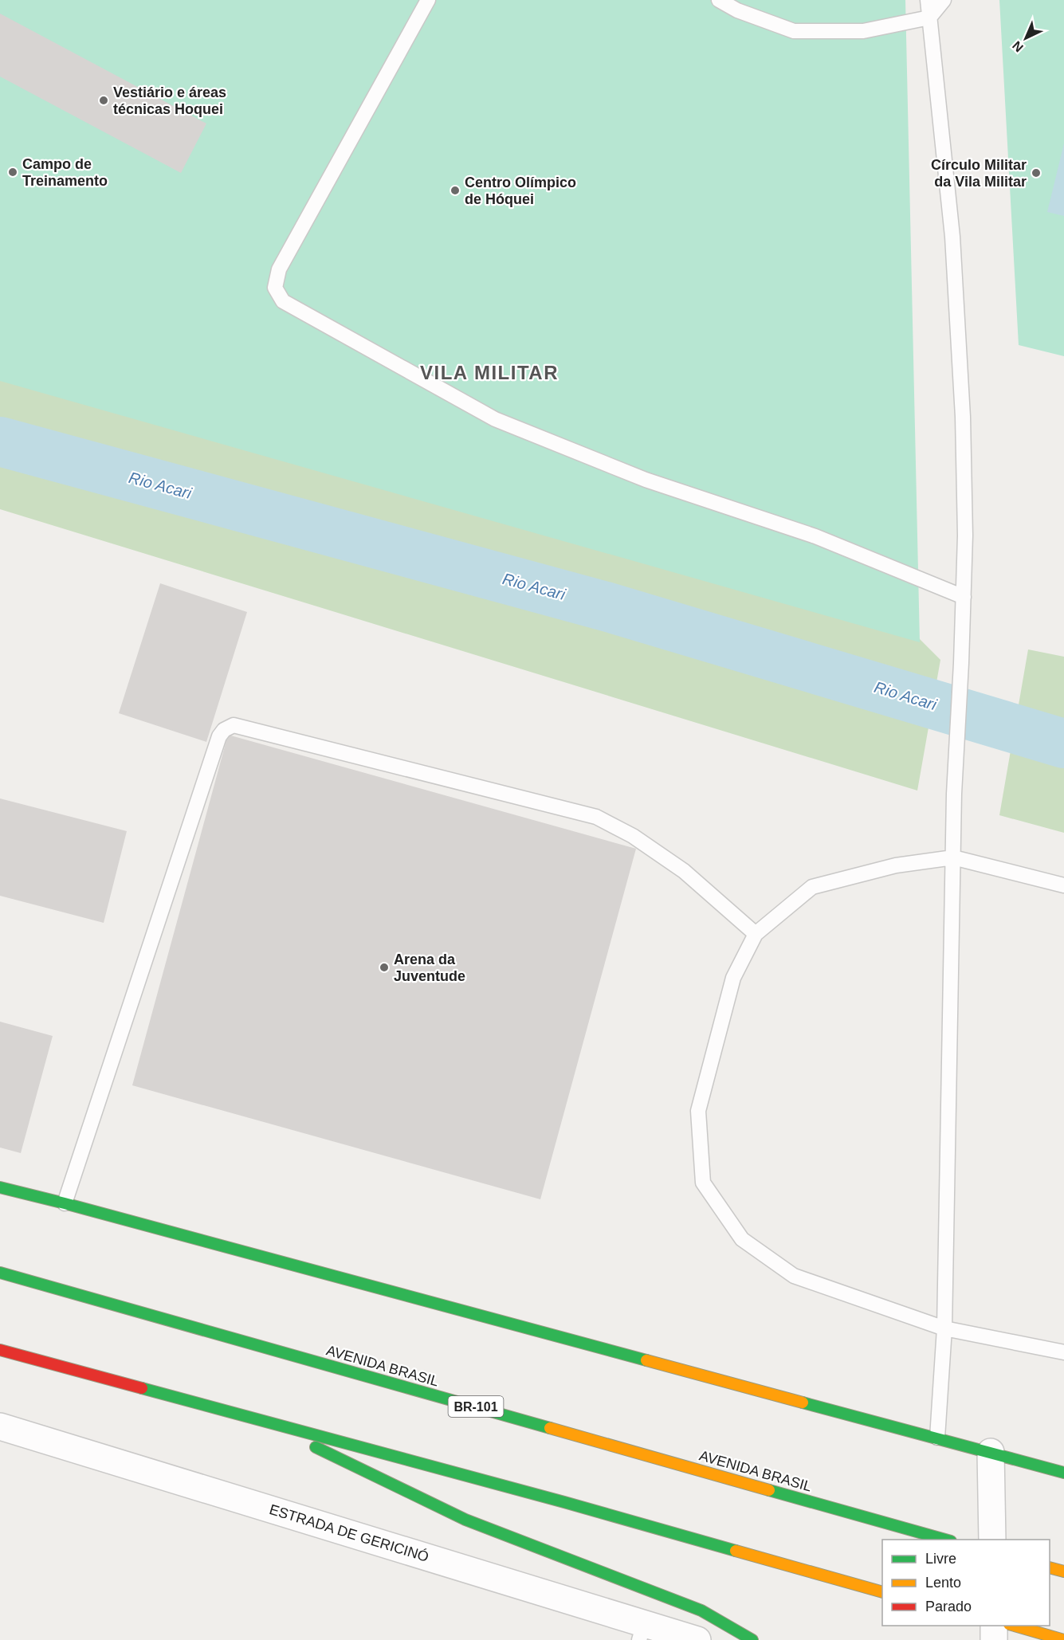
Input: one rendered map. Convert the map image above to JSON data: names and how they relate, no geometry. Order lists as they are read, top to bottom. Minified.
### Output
{"streets":{"main road":["AVENIDA BRASIL","BR-101"],"street":["ESTRADA DE GERICINÓ"]},"districts":["VILA MILITAR"],"water":["Rio Acari"],"places":["Vestiário e áreas técnicas Hoquei","Campo de Treinamento","Círculo Militar da Vila Militar","Centro Olímpico de Hóquei","Arena da Juventude"],"legend":["Livre","Lento","Parado"],"north":"bottom left"}
